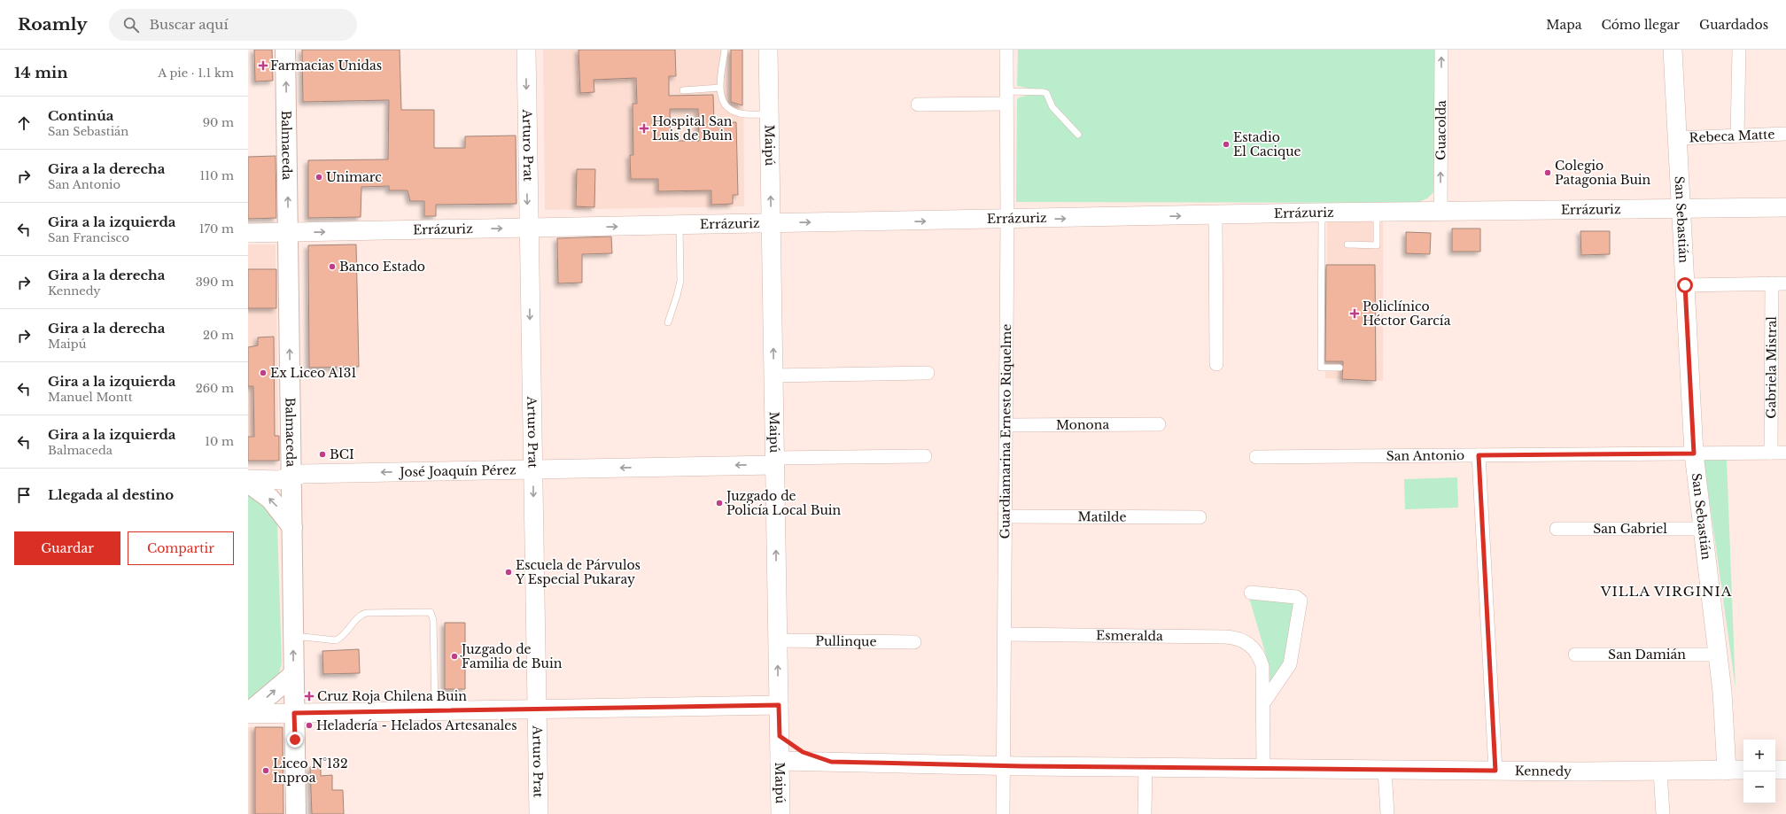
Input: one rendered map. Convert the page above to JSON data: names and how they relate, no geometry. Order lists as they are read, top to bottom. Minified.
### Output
{"streets":{"main road":["Balmaceda"],"street":["Guacolda","Rebeca Matte","Arturo Prat","Maipú","Errázuriz","San Sebastián","Gabriela Mistral","Monona","Guardiamarina Ernesto Riquelme","San Antonio","José Joaquín Pérez","Matilde","San Gabriel","Esmeralda","Pullinque","San Damián","Kennedy"]},"crossings":[["Guacolda","Errázuriz"],["Rebeca Matte","San Sebastián"],["Balmaceda","Errázuriz"],["Balmaceda","José Joaquín Pérez"],["Arturo Prat","Errázuriz"],["Arturo Prat","José Joaquín Pérez"],["Maipú","Errázuriz"],["Maipú","José Joaquín Pérez"],["Maipú","Pullinque"],["Maipú","Kennedy"],["Errázuriz","San Sebastián"],["Errázuriz","Guardiamarina Ernesto Riquelme"],["San Sebastián","San Antonio"],["San Sebastián","San Gabriel"],["San Sebastián","San Damián"],["San Sebastián","Kennedy"],["Gabriela Mistral","San Antonio"],["Monona","Guardiamarina Ernesto Riquelme"],["Guardiamarina Ernesto Riquelme","Matilde"],["Guardiamarina Ernesto Riquelme","Esmeralda"],["Guardiamarina Ernesto Riquelme","Kennedy"]],"one_way":["Guacolda","Balmaceda","Arturo Prat","Maipú","Errázuriz","José Joaquín Pérez"],"districts":["VILLA VIRGINIA"],"places":{"health":["Farmacias Unidas","Hospital San Luis de Buin","Policlínico Héctor García","Cruz Roja Chilena Buin"],"other":["Estadio El Cacique","Colegio Patagonia Buin","Unimarc","Banco Estado","Ex Liceo A131","BCI","Juzgado de Policía Local Buin","Escuela de Párvulos Y Especial Pukaray","Juzgado de Familia de Buin","Heladería - Helados Artesanales","Liceo N°132 Inproa"]},"page":{"header":"Roamly","search":"Buscar aquí","nav":["Mapa","Cómo llegar","Guardados"],"heading":["14 min","A pie · 1.1 km"],"list":[["Continúa","San Sebastián","90 m"],["Gira a la derecha","San Antonio","110 m"],["Gira a la izquierda","San Francisco","170 m"],["Gira a la derecha","Kennedy","390 m"],["Gira a la derecha","Maipú","20 m"],["Gira a la izquierda","Manuel Montt","260 m"],["Gira a la izquierda","Balmaceda","10 m"],"Llegada al destino"],"buttons":["Guardar","Compartir"],"map_buttons":["+","−"]}}
